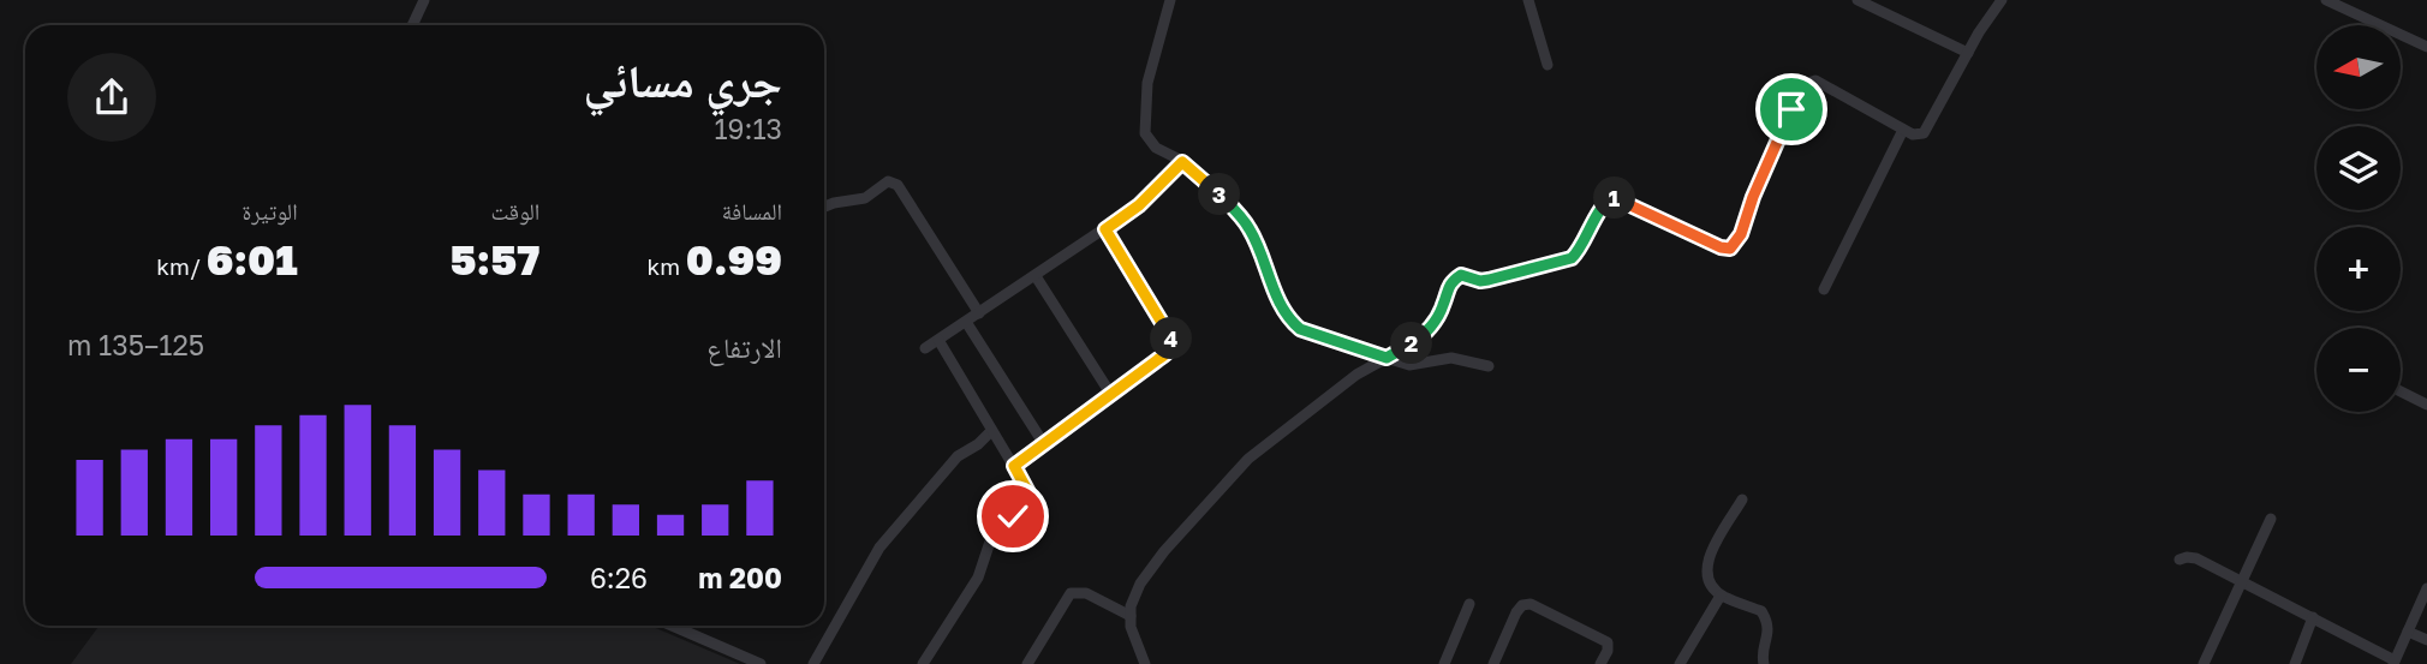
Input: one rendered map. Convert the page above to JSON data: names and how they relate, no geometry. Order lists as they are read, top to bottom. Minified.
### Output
{"north":"left","page":{"map_buttons":["+","−"],"heading":["جري مسائي","19:13"],"stats":[["المسافة","0.99 km"],["الوقت","5:57"],["الوتيرة","6:01 /km"]],"pins":["3","1","4","2"],"chart":["الارتفاع","125–135 m"],"list":[{"name":"200 m","note":"6:26"}]}}
